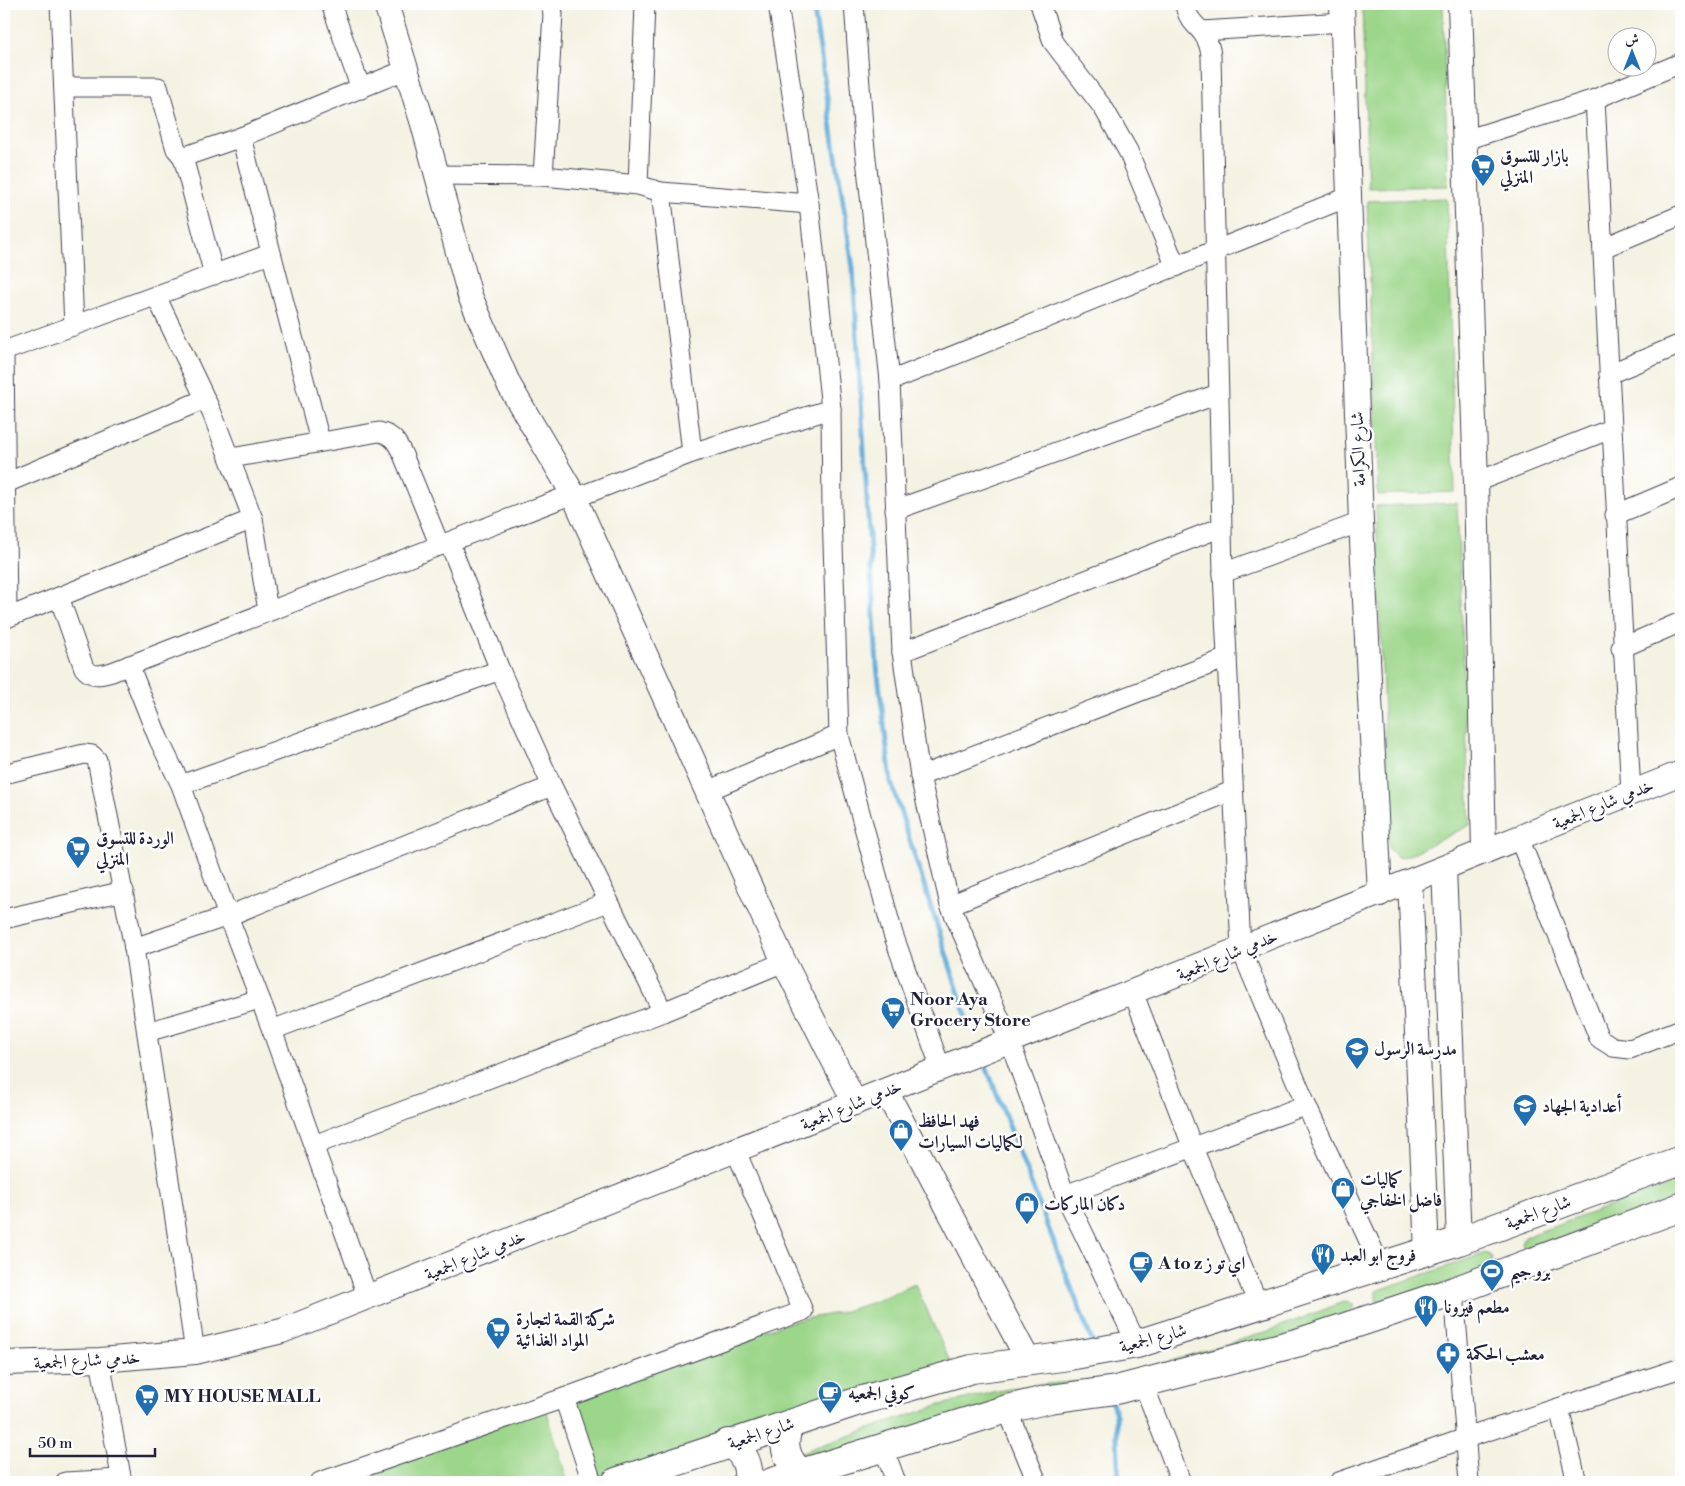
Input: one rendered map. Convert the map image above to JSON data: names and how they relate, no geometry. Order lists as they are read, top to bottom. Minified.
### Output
{"streets":{"main road":["شارع الجمعية"],"street":["شارع الكرامة","خدمي شارع الجمعية"]},"crossings":[["شارع الكرامة","خدمي شارع الجمعية"]],"places":{"supermarket":["بازار للتسوق المنزلي","الوردة للتسوق المنزلي","Noor Aya Grocery Store","شركة القمة لتجارة المواد الغذائية","MY HOUSE MALL"],"school or university":["مدرسة الرسول","أعدادية الجهاد"],"shop":["فهد الحافظ لكماليات السيارات","كماليات فاضل الخفاجي","دكان الماركات"],"restaurant":["فروج ابو العبد","مطعم فيرونا"],"cafe":["A to z اي تو ز","كوفي الجمعيه"],"sports":["برو جيم"],"pharmacy":["معشب الحكمة"]},"scale_bar":"50 m","north":"top"}
